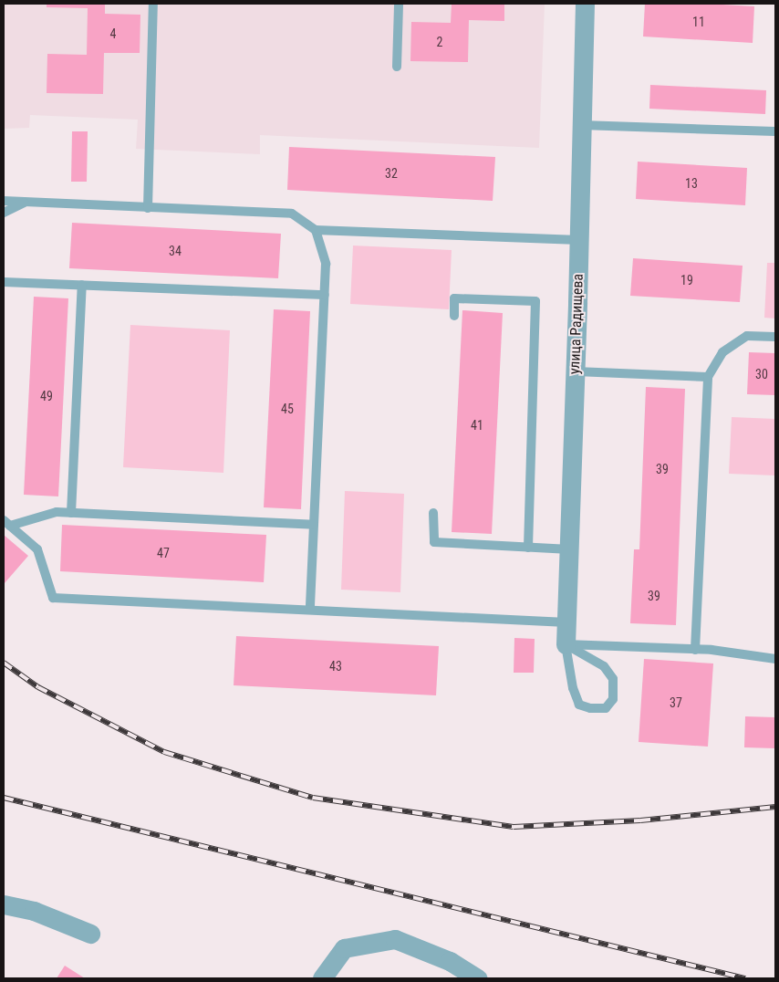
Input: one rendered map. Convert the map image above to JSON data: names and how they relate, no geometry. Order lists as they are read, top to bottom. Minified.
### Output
{"streets":{"street":["улица Радищева"]},"house_numbers":["11","4","2","32","13","34","19","30","49","45","41","39","47","39","43","37"]}
